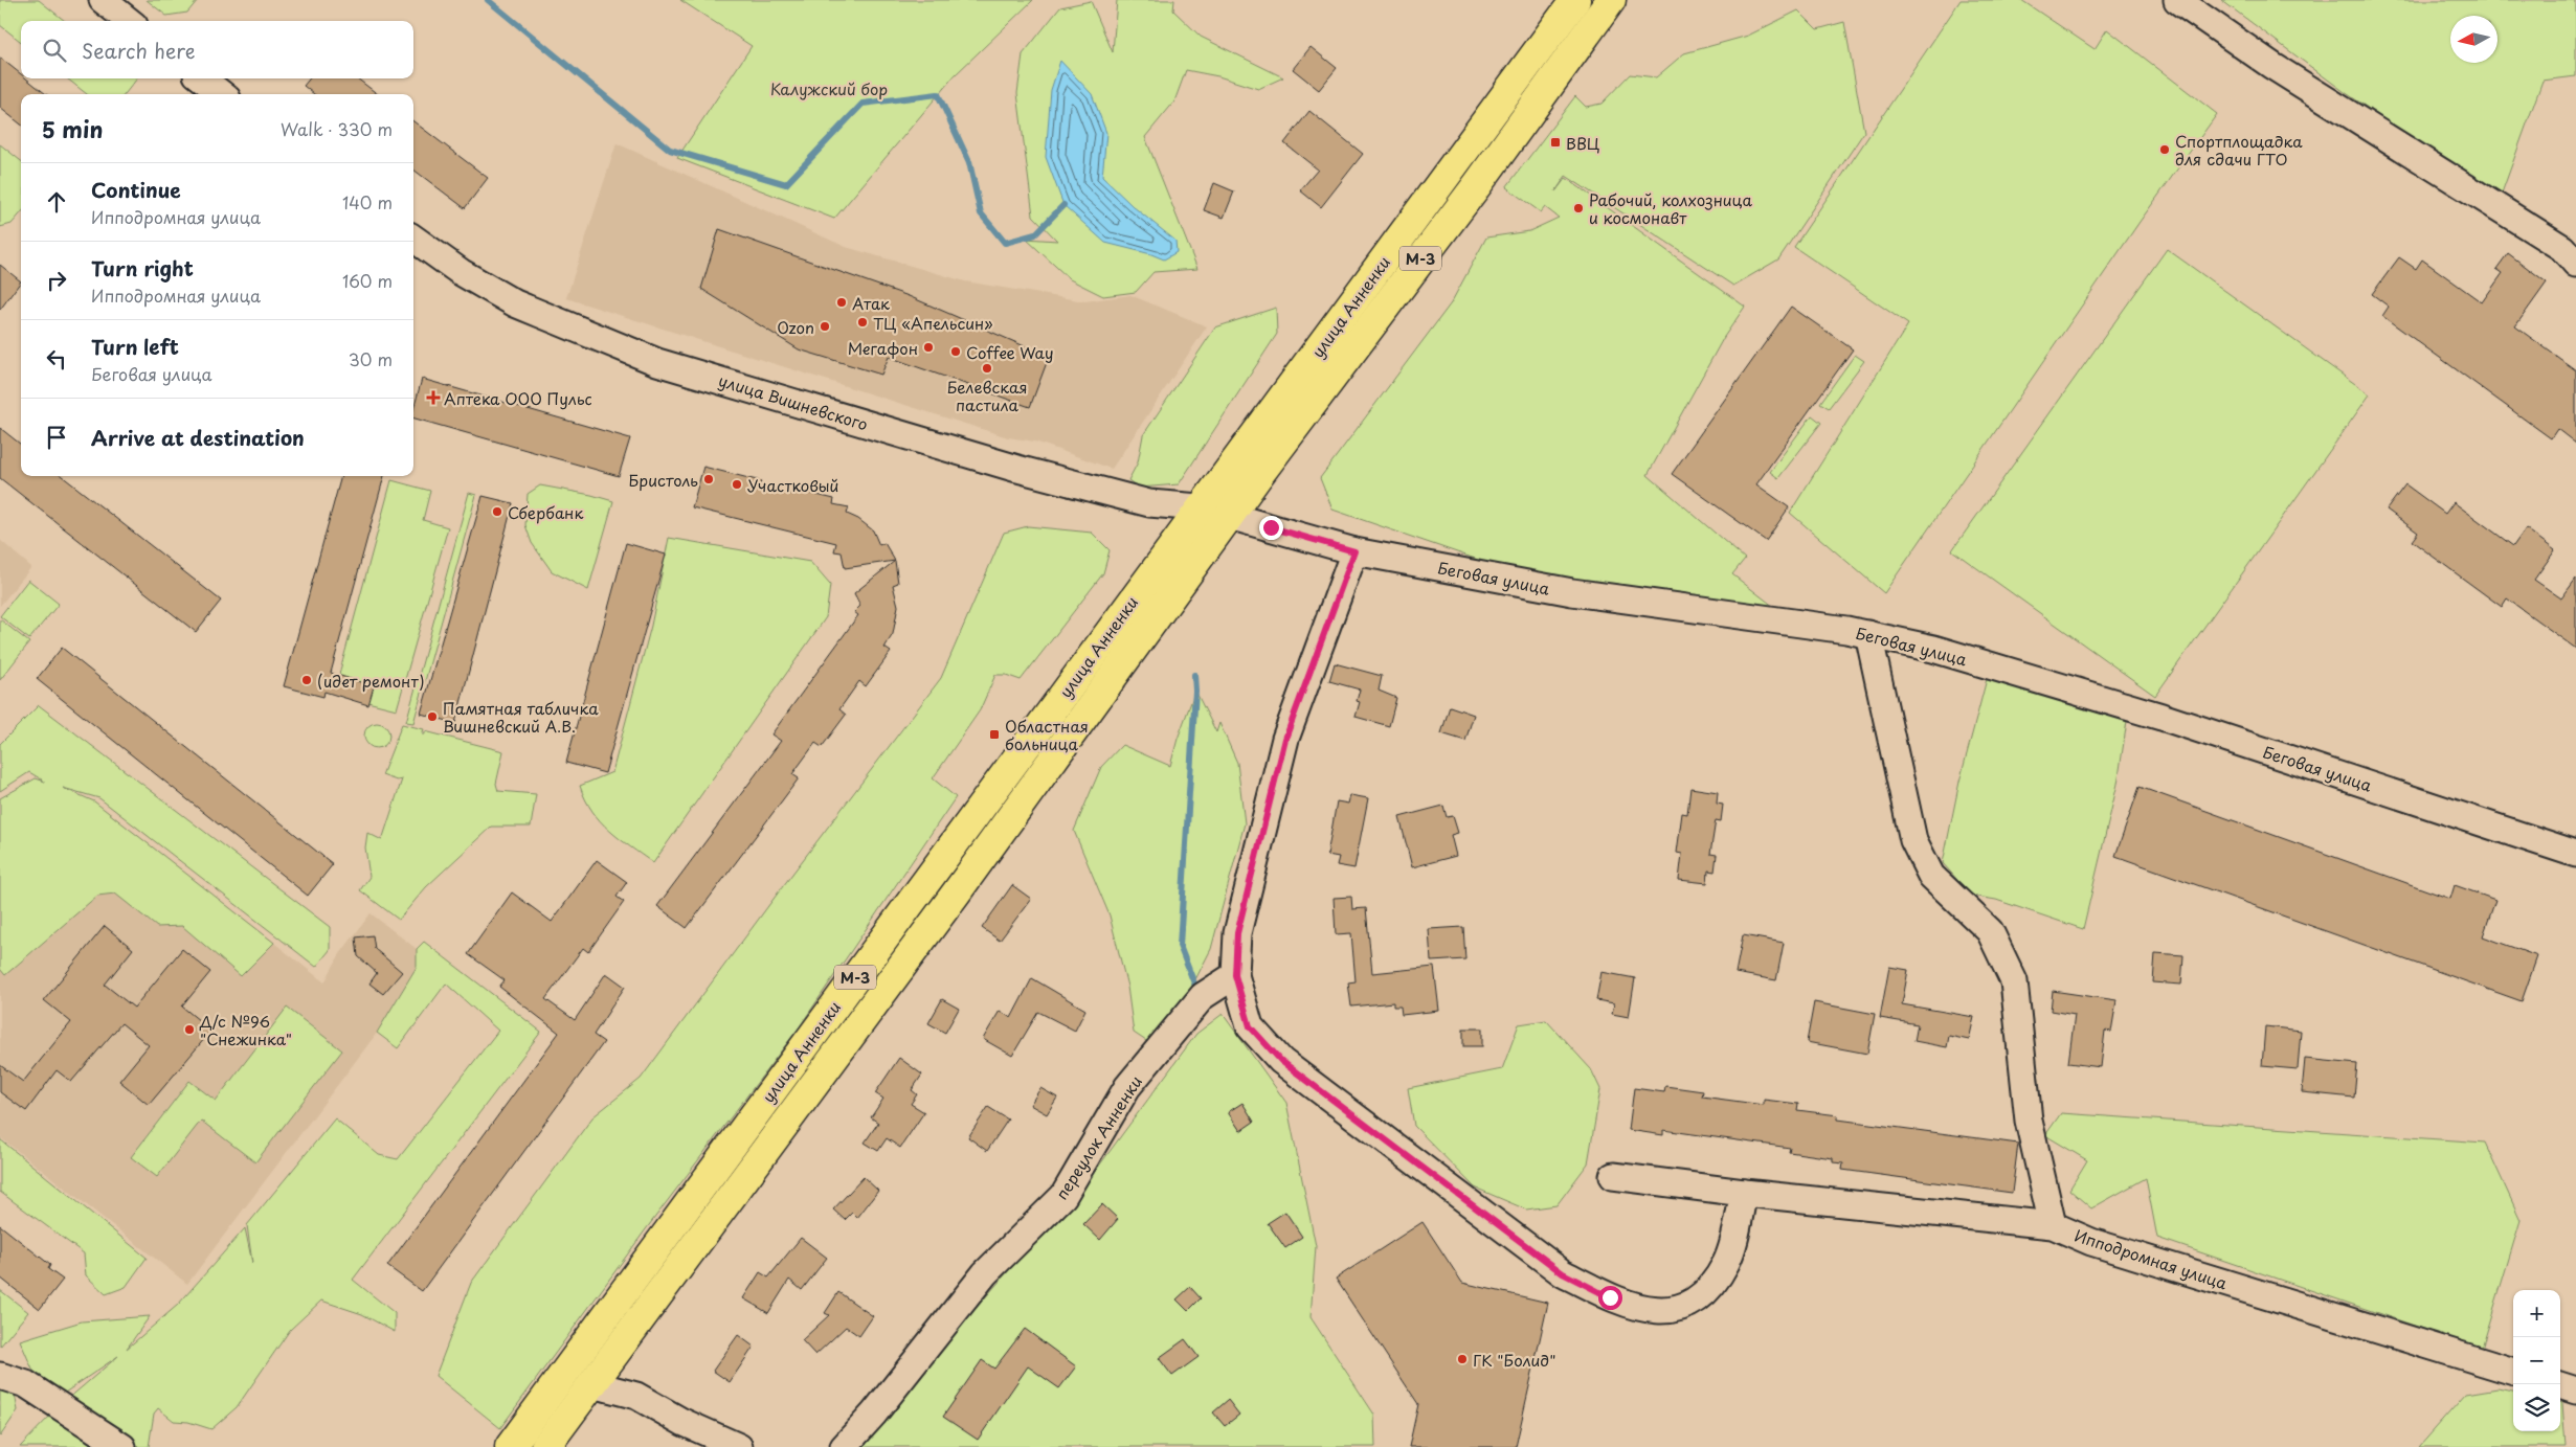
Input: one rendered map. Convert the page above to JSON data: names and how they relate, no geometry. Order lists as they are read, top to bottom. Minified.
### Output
{"streets":{"main road":["М-3","улица Анненки"],"street":["улица Вишневского","Беговая улица","переулок Анненки","Ипподромная улица"]},"crossings":[["улица Анненки","улица Вишневского"],["улица Анненки","Беговая улица"],["улица Вишневского","Беговая улица"]],"parks":["Калужский бор"],"places":{"transit":["ВВЦ","Областная больница"],"other":["Спортплощадка для сдачи ГТО","Рабочий, колхозница и космонавт","Атак","ТЦ «Апельсин»","Ozon","Мегафон","Coffee Way","Белевская пастила","Бристоль","Участковый","Сбербанк","(идет ремонт)","Памятная табличка Вишневский А.В.","Д/с №96 \"Снежинка\"","ГК \"Болид\""],"health":["Аптека ООО Пульс"]},"north":"left","page":{"search":"Search here","heading":["5 min","Walk · 330 m"],"list":[["Continue","Ипподромная улица","140 m"],["Turn right","Ипподромная улица","160 m"],["Turn left","Беговая улица","30 m"],"Arrive at destination"],"map_buttons":["+","−"]}}
